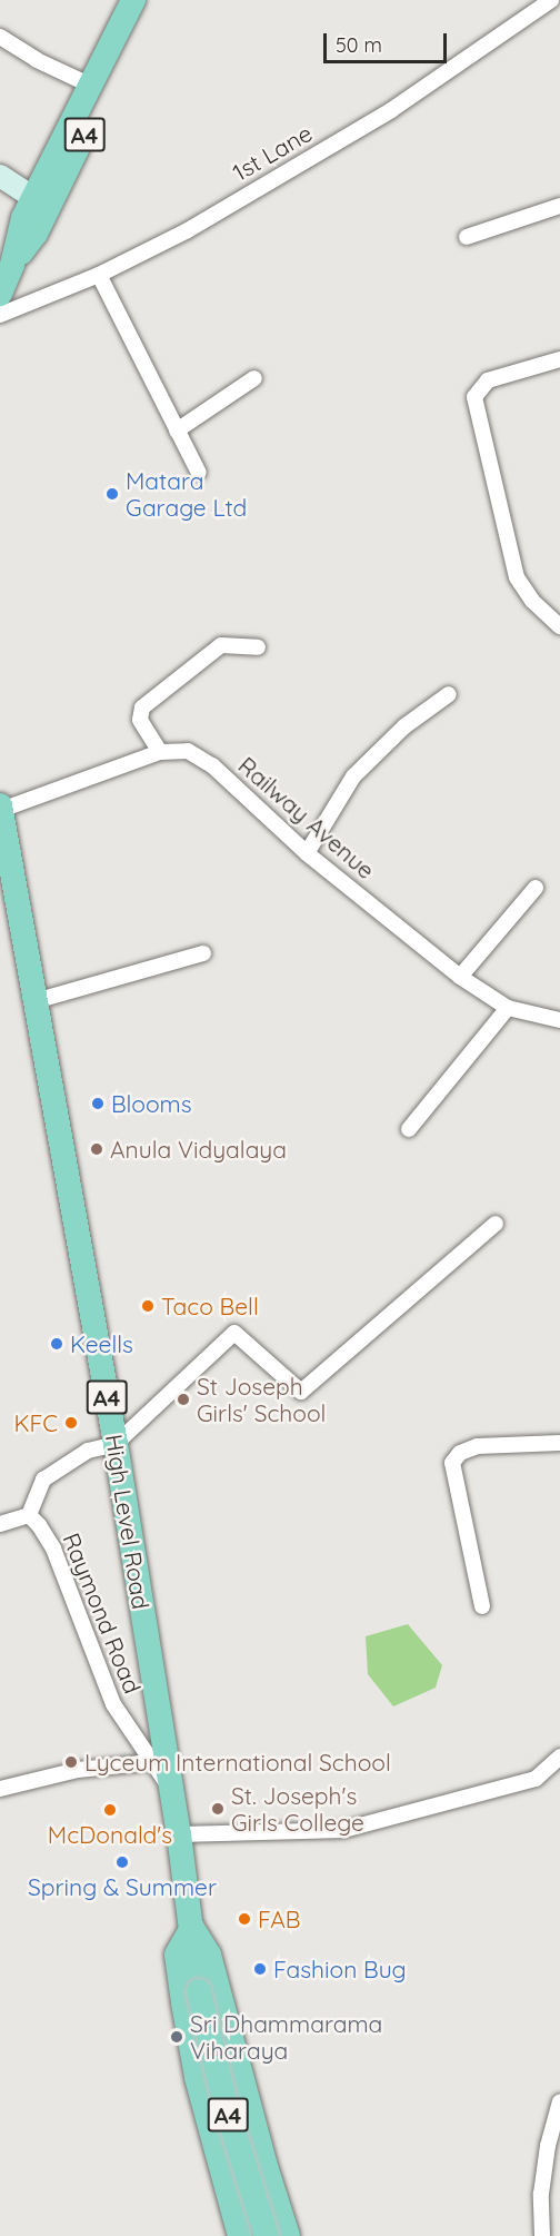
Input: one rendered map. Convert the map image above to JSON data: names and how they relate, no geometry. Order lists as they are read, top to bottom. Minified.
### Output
{"streets":{"highway":["A4","High Level Road"],"street":["1st Lane","Railway Avenue","Raymond Road"]},"crossings":[["A4","High Level Road"],["Railway Avenue","High Level Road"],["High Level Road","Raymond Road"]],"places":["Matara Garage Ltd","Blooms","Anula Vidyalaya","Taco Bell","Keells","St Joseph Girls' School","KFC","Lyceum International School","St. Joseph's Girls College","McDonald's","Spring & Summer","FAB","Fashion Bug","Sri Dhammarama Viharaya"],"scale_bar":"50 m"}
